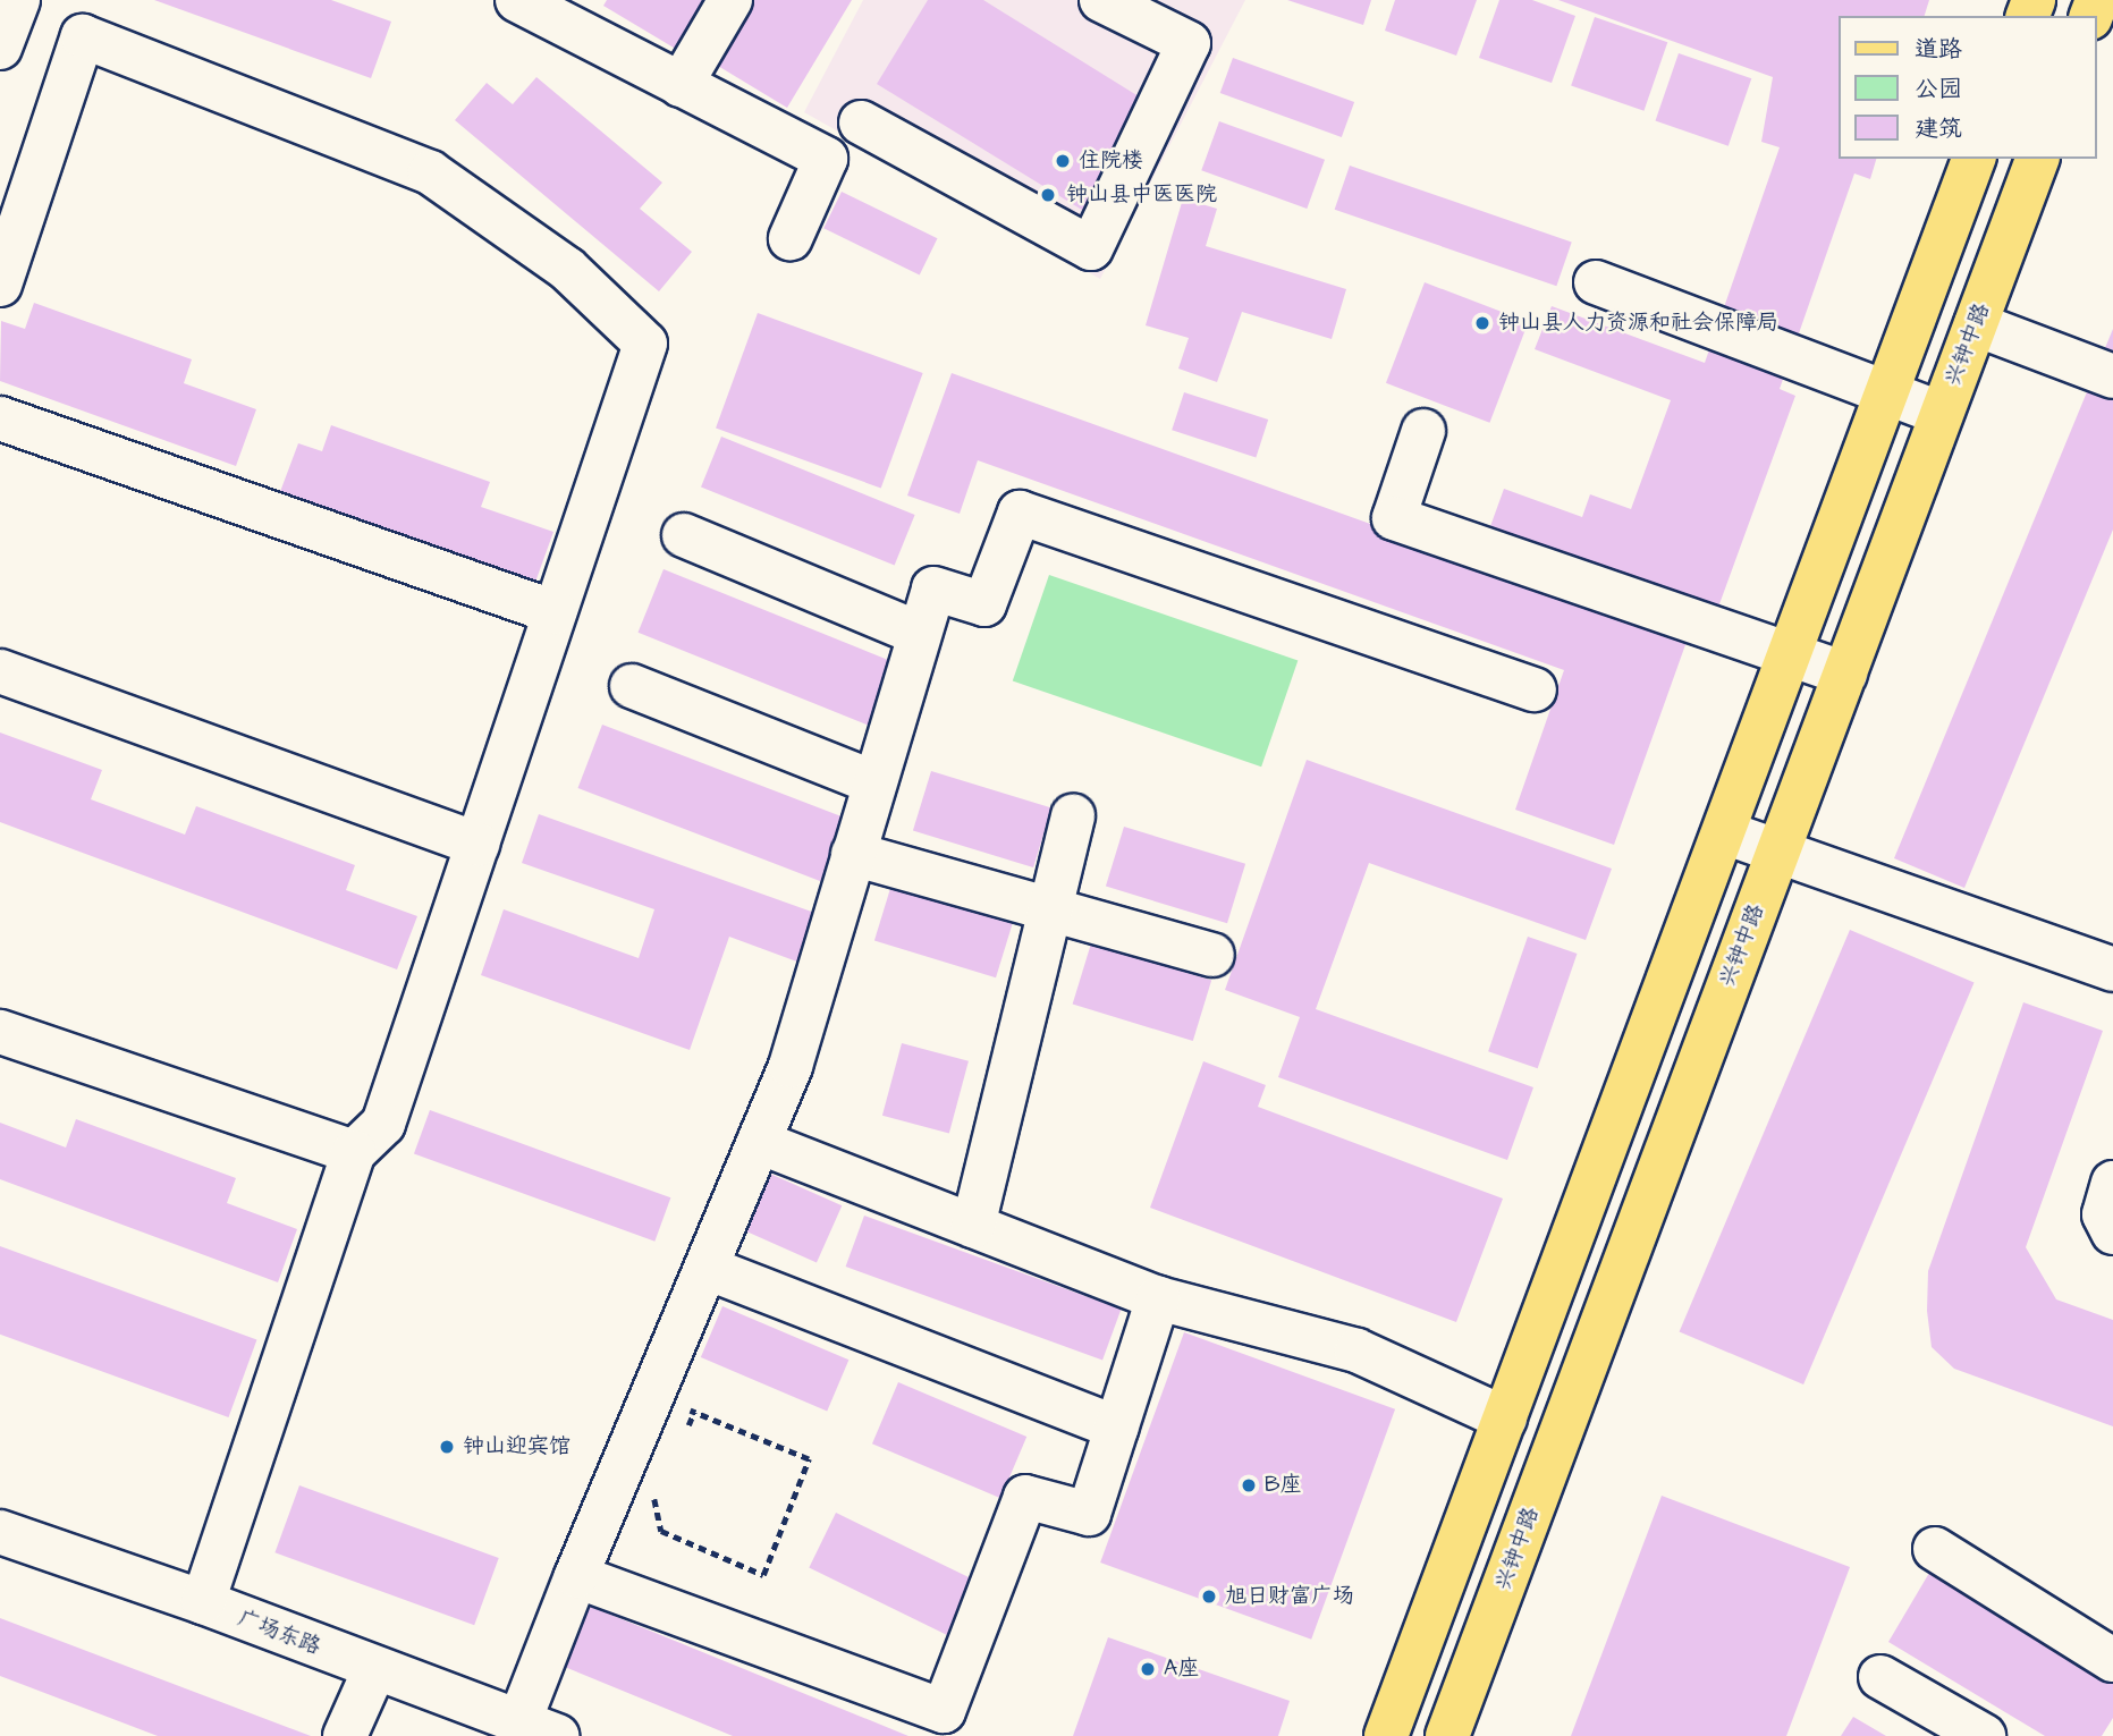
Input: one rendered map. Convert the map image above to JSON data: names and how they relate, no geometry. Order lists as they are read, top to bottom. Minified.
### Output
{"streets":{"main road":["兴钟中路"],"street":["广场东路"]},"places":["住院楼","钟山县中医医院","钟山县人力资源和社会保障局","钟山迎宾馆","B座","旭日财富广场","A座"],"legend":["道路","公园","建筑"]}
